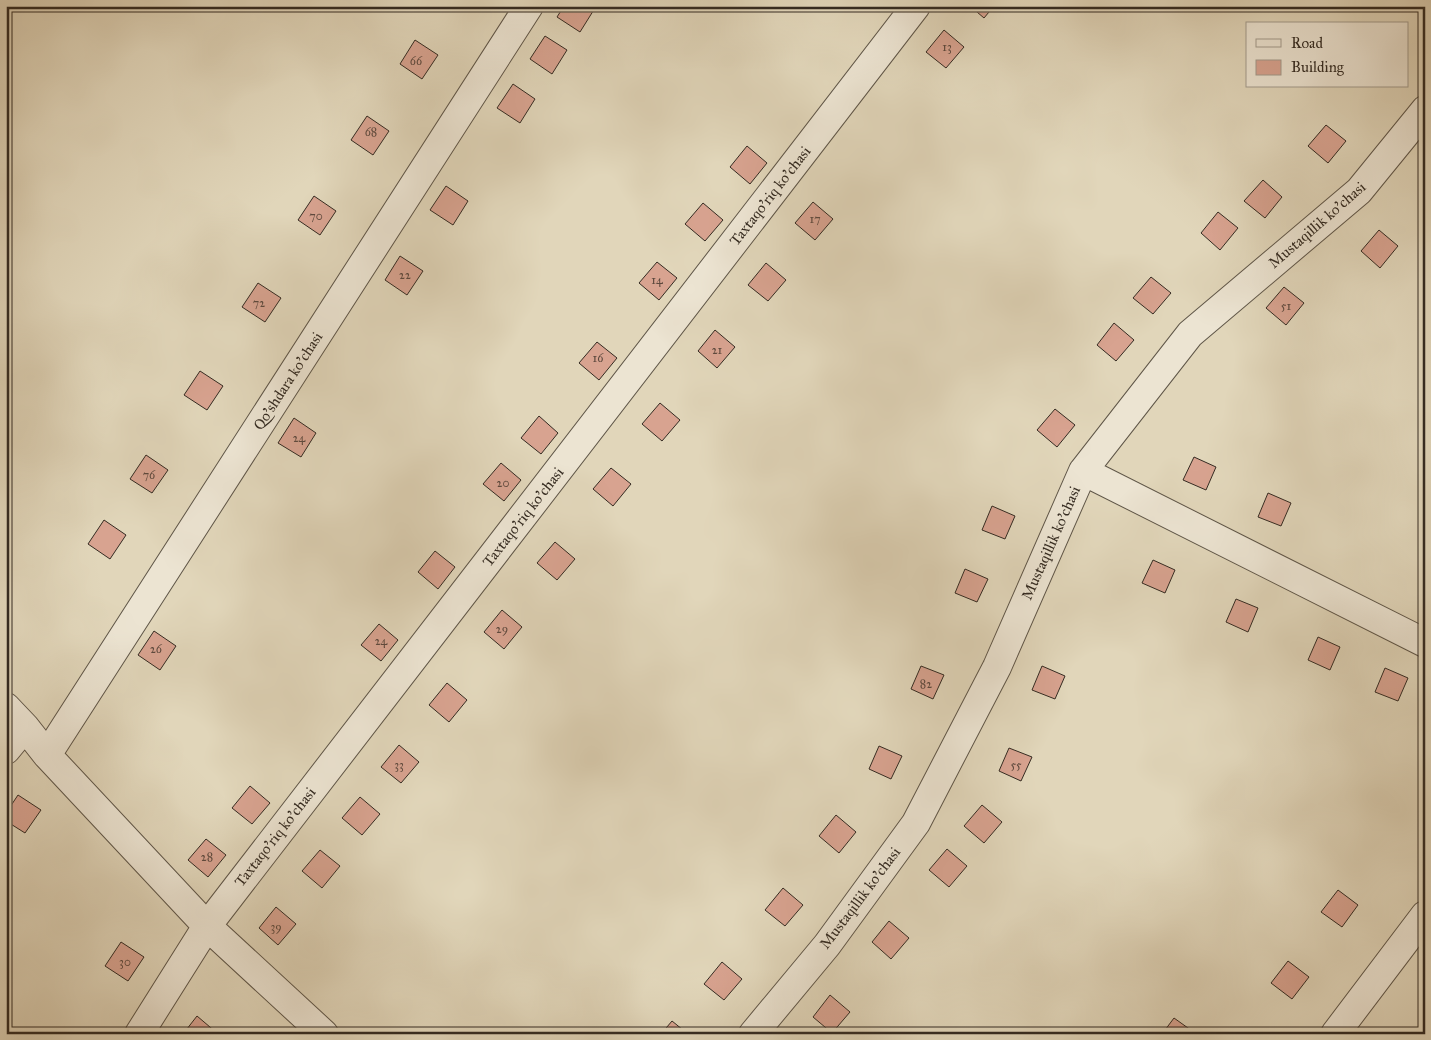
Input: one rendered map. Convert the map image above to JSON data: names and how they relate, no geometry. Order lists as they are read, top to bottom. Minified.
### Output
{"streets":{"street":["Taxtaqo'riq ko'chasi","Mustaqillik ko'chasi","Qo'shdara ko'chasi"]},"house_numbers":["13","66","68","70","17","22","14","72","51","21","16","24","76","20","29","24","26","82","33","55","28","39","30"],"legend":["Road","Building"]}
